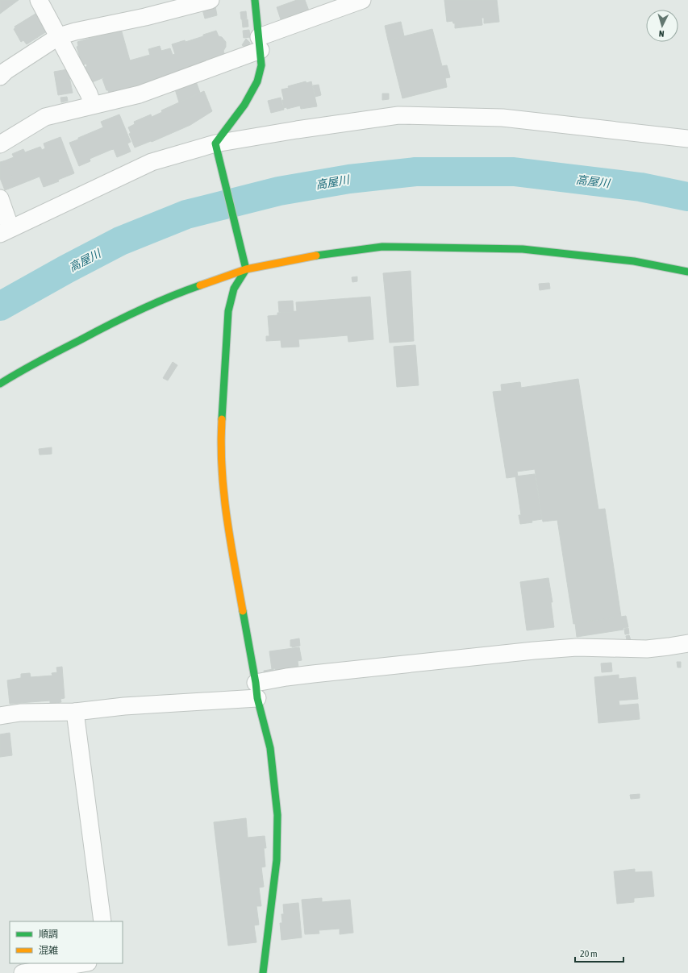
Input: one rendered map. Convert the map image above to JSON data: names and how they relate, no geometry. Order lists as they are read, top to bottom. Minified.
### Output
{"water":["高屋川"],"legend":["順調","混雑"],"scale_bar":"20 m","north":"bottom"}
